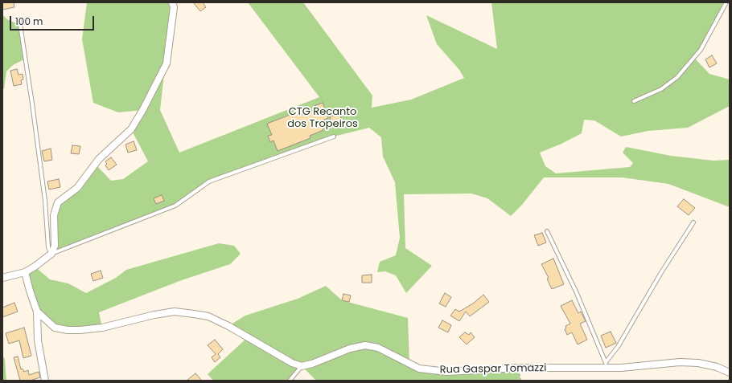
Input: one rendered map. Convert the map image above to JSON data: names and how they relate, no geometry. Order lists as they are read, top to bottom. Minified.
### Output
{"streets":{"street":["Rua Gaspar Tomazzi"]},"parks":["CTG Recanto dos Tropeiros"],"scale_bar":"100 m"}
